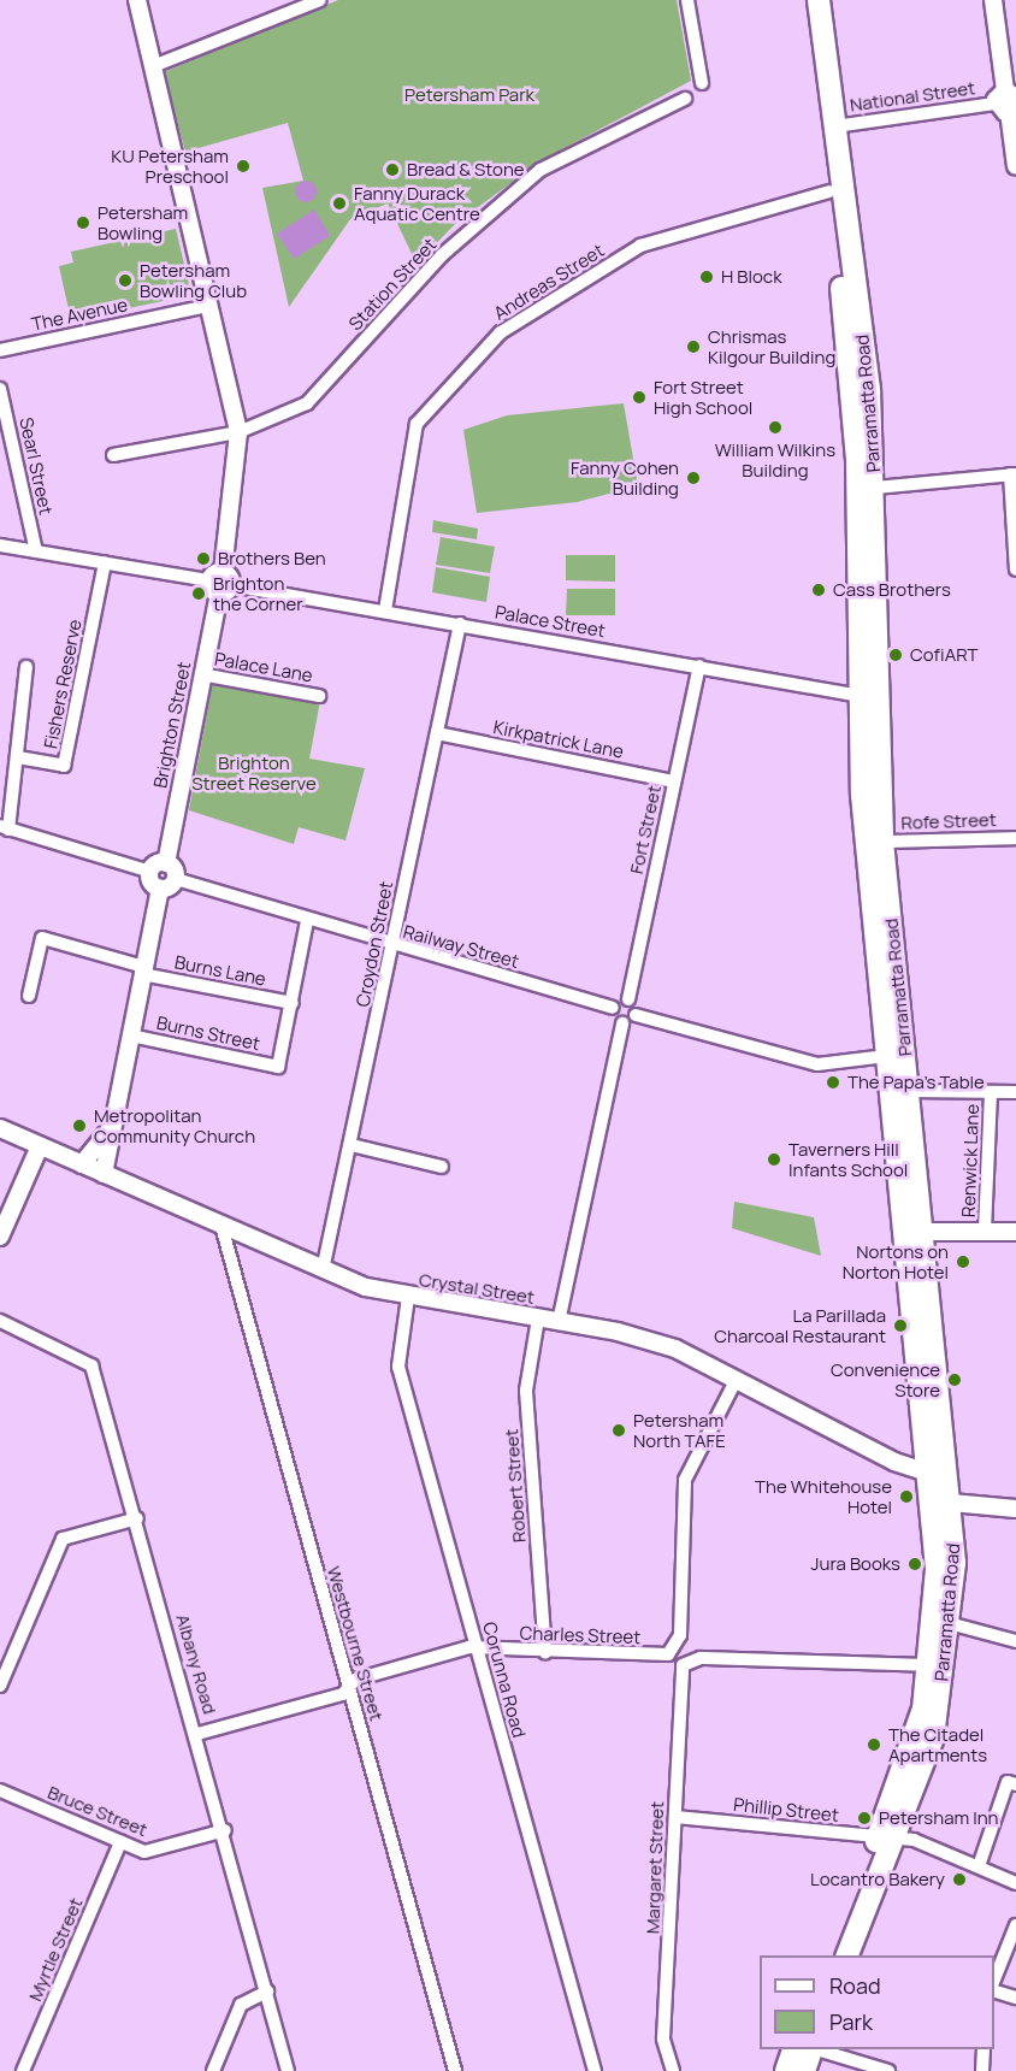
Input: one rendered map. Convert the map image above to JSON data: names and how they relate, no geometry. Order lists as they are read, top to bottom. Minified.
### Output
{"streets":{"highway":["Parramatta Road"],"street":["National Street","Andreas Street","Station Street","The Avenue","Searl Street","Palace Street","Palace Lane","Fishers Reserve","Brighton Street","Kirkpatrick Lane","Rofe Street","Fort Street","Croydon Street","Railway Street","Burns Lane","Burns Street","Renwick Lane","Crystal Street","Robert Street","Charles Street","Westbourne Street","Albany Road","Corunna Road","Phillip Street","Bruce Street","Margaret Street","Myrtle Street"]},"crossings":[["National Street","Parramatta Road"],["Andreas Street","Parramatta Road"],["Andreas Street","Palace Street"],["Station Street","Brighton Street"],["The Avenue","Brighton Street"],["Parramatta Road","Palace Street"],["Parramatta Road","Rofe Street"],["Parramatta Road","Crystal Street"],["Parramatta Road","Phillip Street"],["Parramatta Road","Margaret Street"],["Searl Street","Palace Street"],["Palace Street","Fishers Reserve"],["Palace Street","Brighton Street"],["Palace Street","Fort Street"],["Palace Street","Croydon Street"],["Palace Lane","Brighton Street"],["Kirkpatrick Lane","Fort Street"],["Kirkpatrick Lane","Croydon Street"],["Croydon Street","Railway Street"],["Croydon Street","Crystal Street"],["Burns Lane","Burns Street"],["Crystal Street","Robert Street"],["Crystal Street","Charles Street"],["Crystal Street","Westbourne Street"],["Crystal Street","Corunna Road"],["Robert Street","Charles Street"],["Charles Street","Westbourne Street"],["Charles Street","Albany Road"],["Charles Street","Corunna Road"],["Albany Road","Bruce Street"],["Phillip Street","Margaret Street"],["Bruce Street","Myrtle Street"]],"parks":["Petersham Park","Brighton Street Reserve"],"places":["KU Petersham Preschool","Bread & Stone","Fanny Durack Aquatic Centre","Petersham Bowling","H Block","Petersham Bowling Club","Chrismas Kilgour Building","Fort Street High School","William Wilkins Building","Fanny Cohen Building","Brothers Ben","Cass Brothers","Brighton the Corner","CofiART","The Papa's Table","Metropolitan Community Church","Taverners Hill Infants School","Nortons on Norton Hotel","La Parillada Charcoal Restaurant","Convenience Store","Petersham North TAFE","The Whitehouse Hotel","Jura Books","The Citadel Apartments","Petersham Inn","Locantro Bakery"],"legend":["Road","Park"]}
